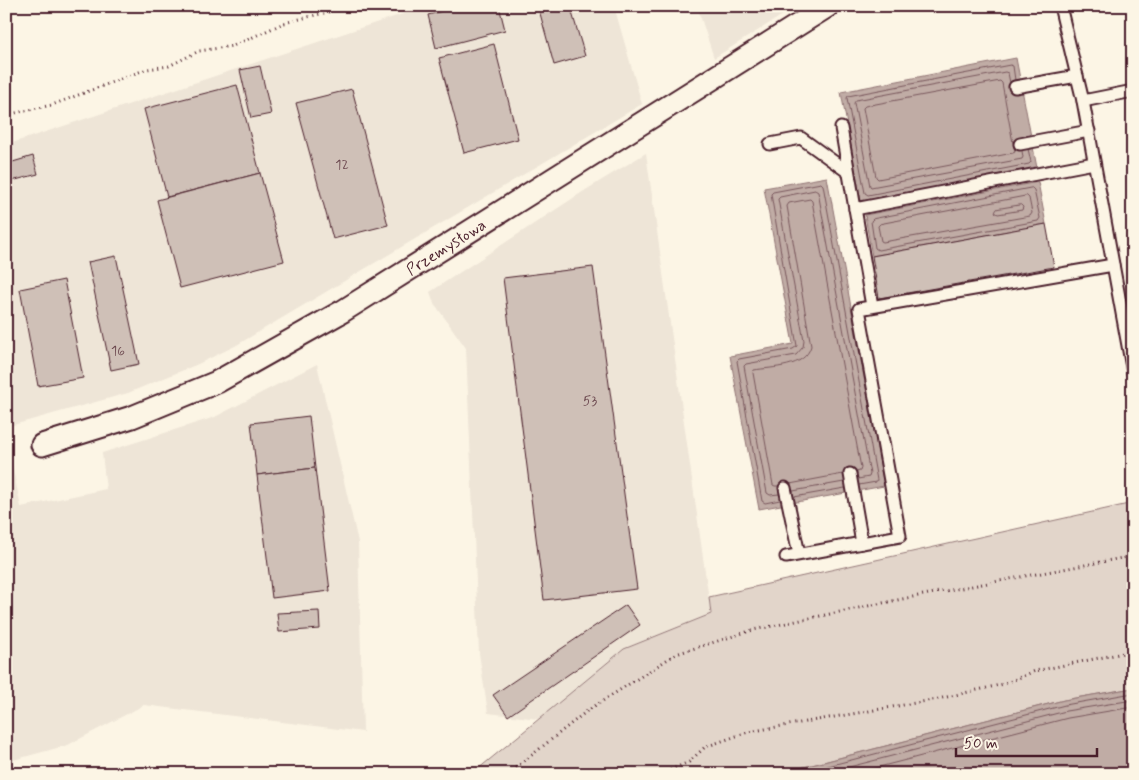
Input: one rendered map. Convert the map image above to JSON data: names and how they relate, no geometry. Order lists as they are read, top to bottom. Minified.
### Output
{"streets":{"street":["Przemysłowa"]},"house_numbers":["12","16","53"],"scale_bar":"50 m"}
